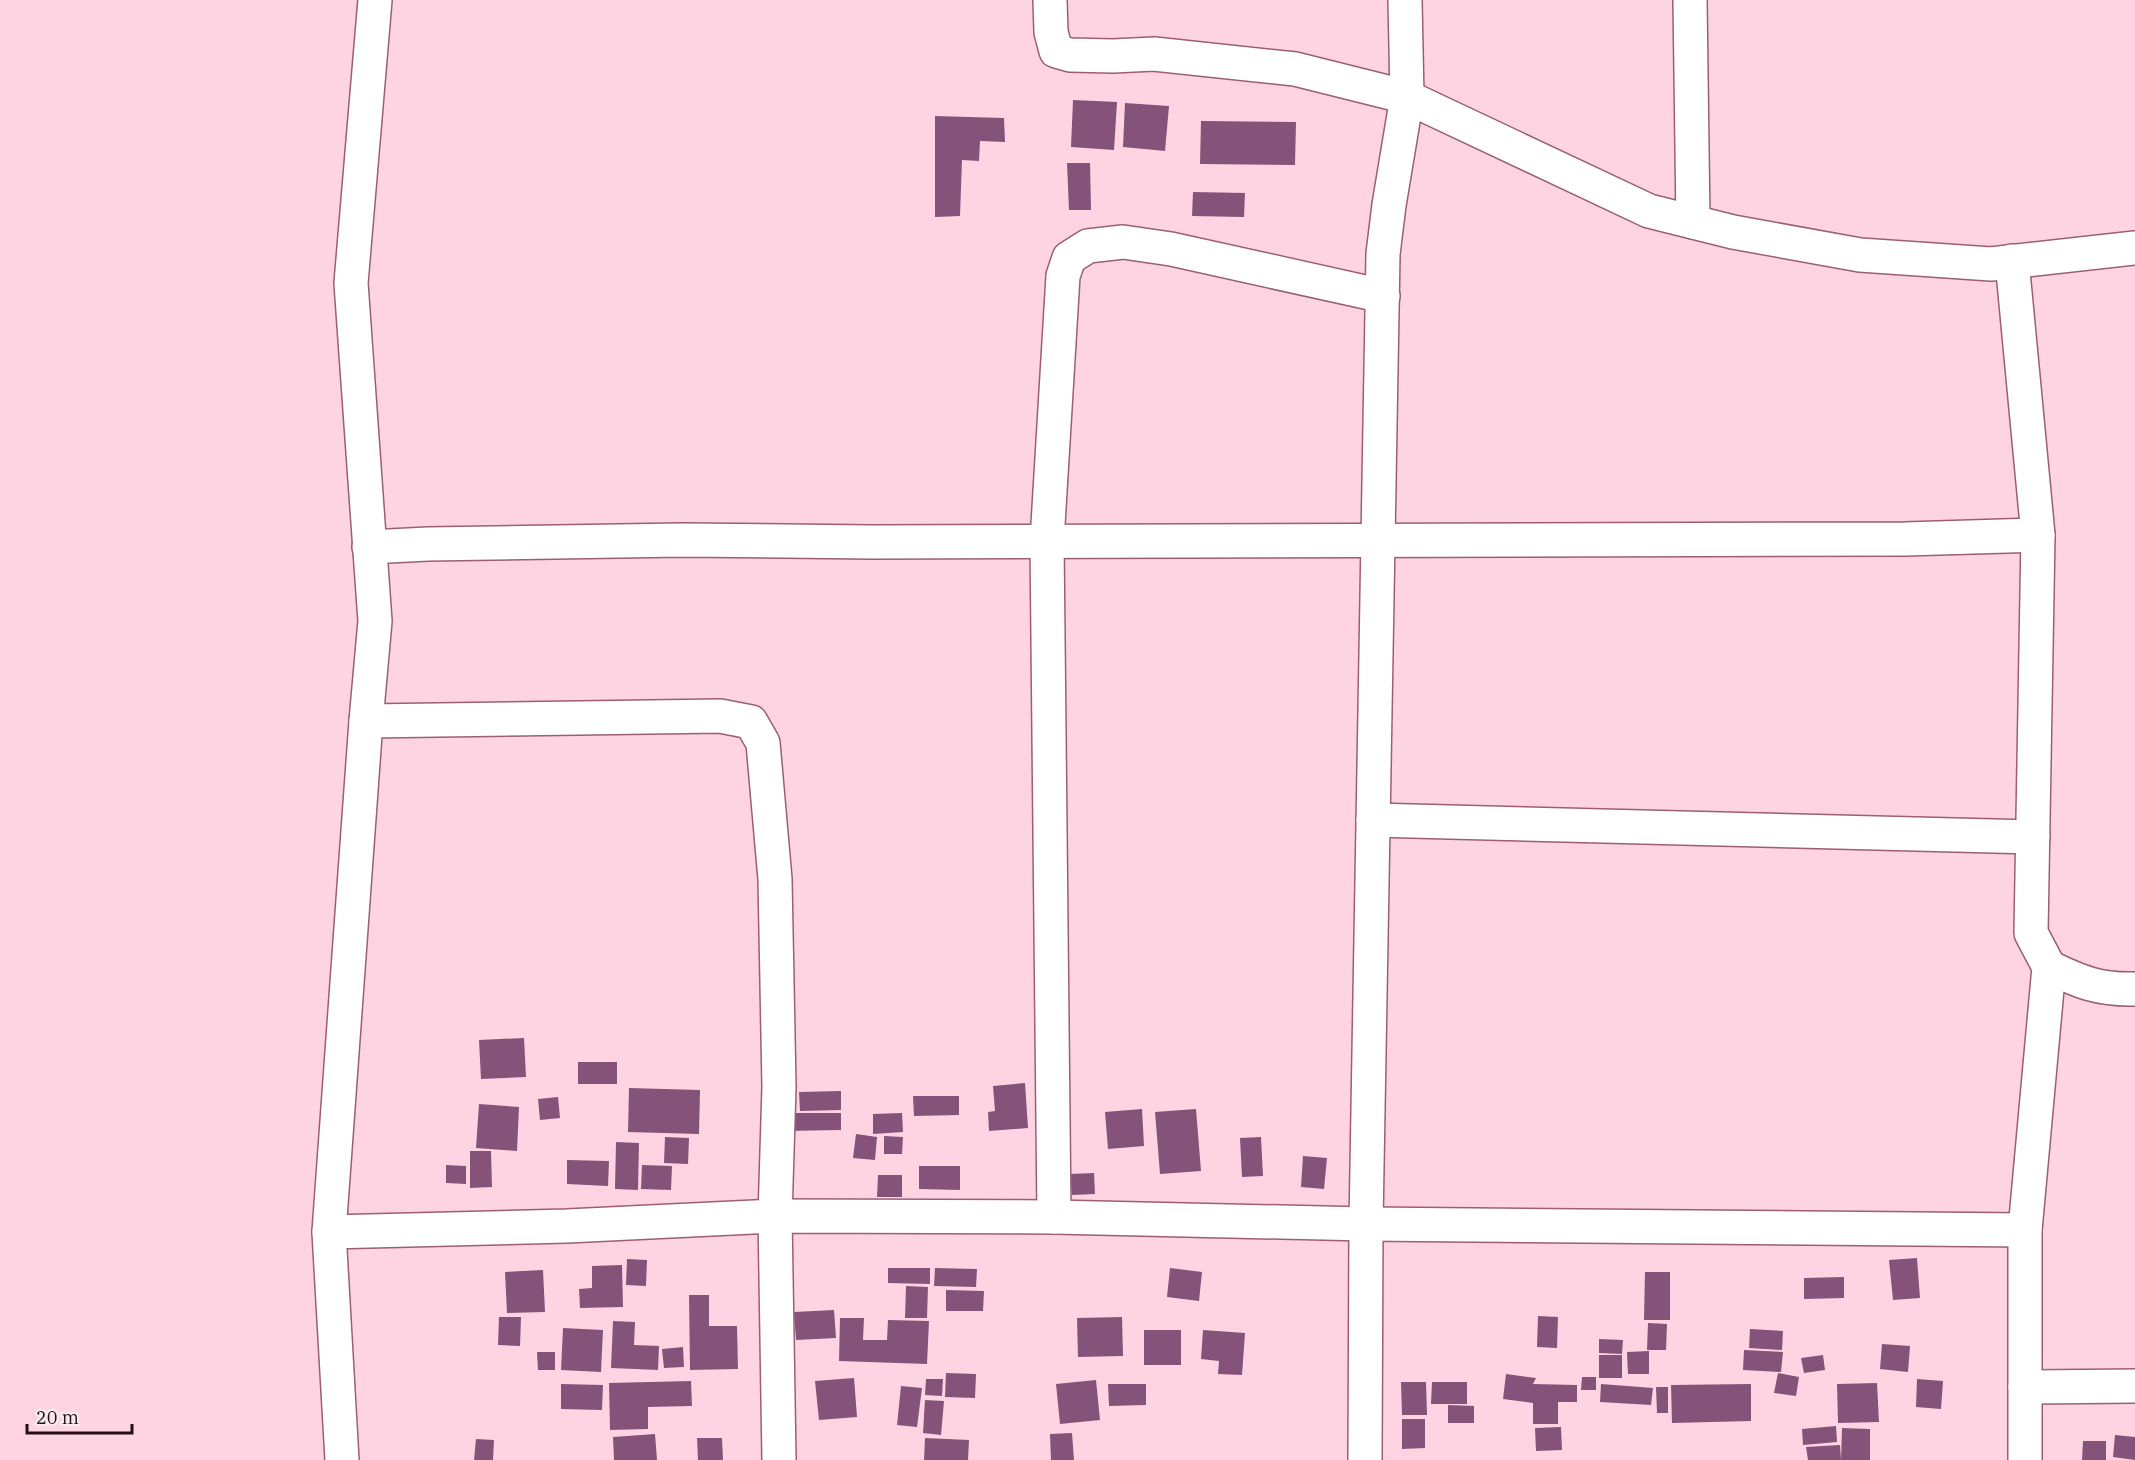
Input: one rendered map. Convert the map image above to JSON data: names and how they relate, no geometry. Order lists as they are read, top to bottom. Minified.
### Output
{"scale_bar":"20 m"}
